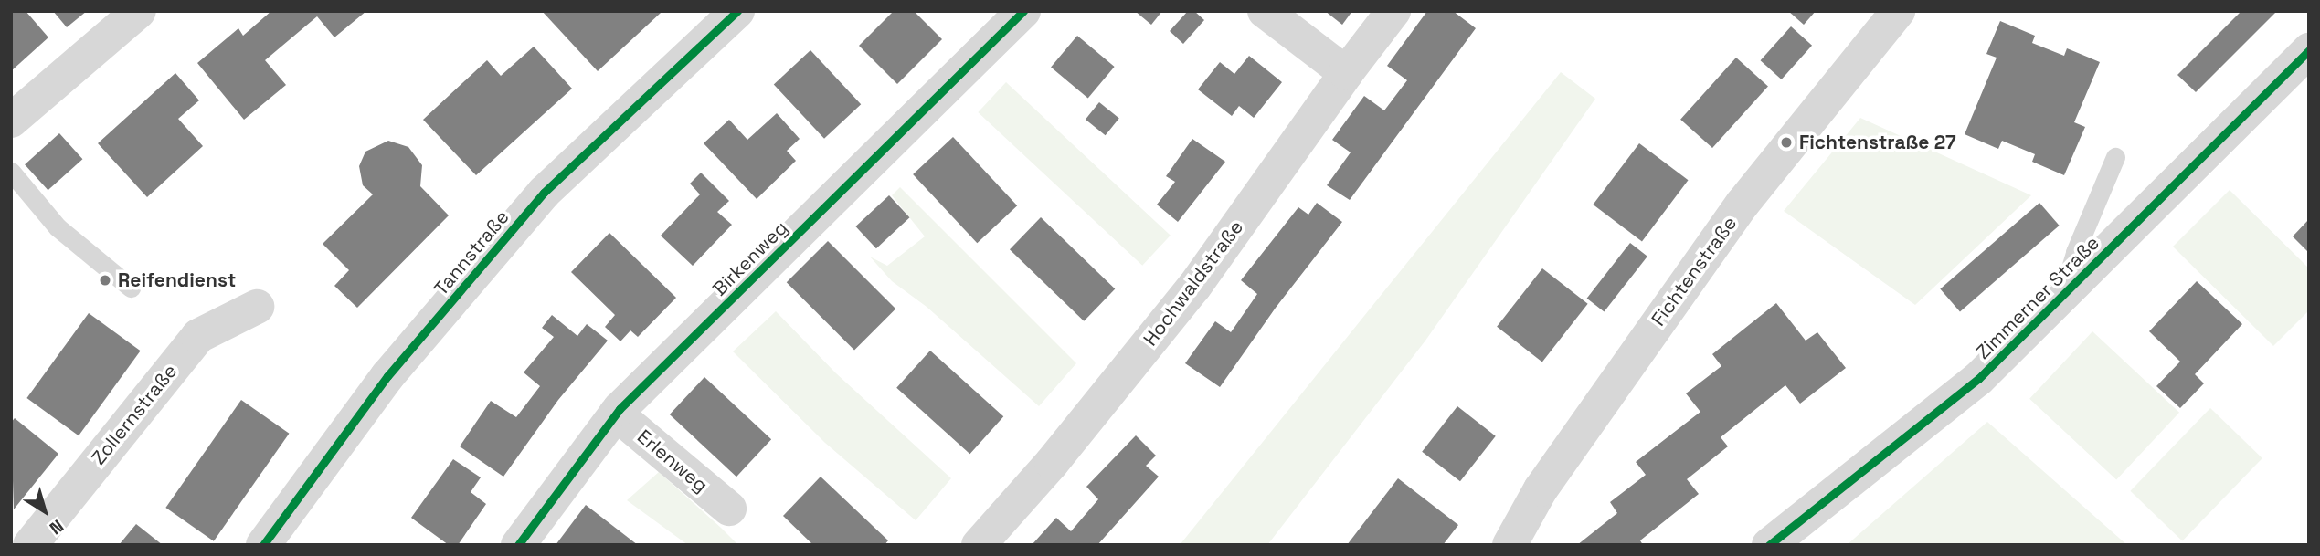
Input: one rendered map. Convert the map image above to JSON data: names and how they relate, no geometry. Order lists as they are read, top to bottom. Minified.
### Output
{"streets":{"street":["Tannstraße","Birkenweg","Fichtenstraße","Hochwaldstraße","Zimmerner Straße","Zollernstraße","Erlenweg"]},"crossings":[["Birkenweg","Erlenweg"]],"places":["Fichtenstraße 27","Reifendienst"],"north":"bottom right"}
